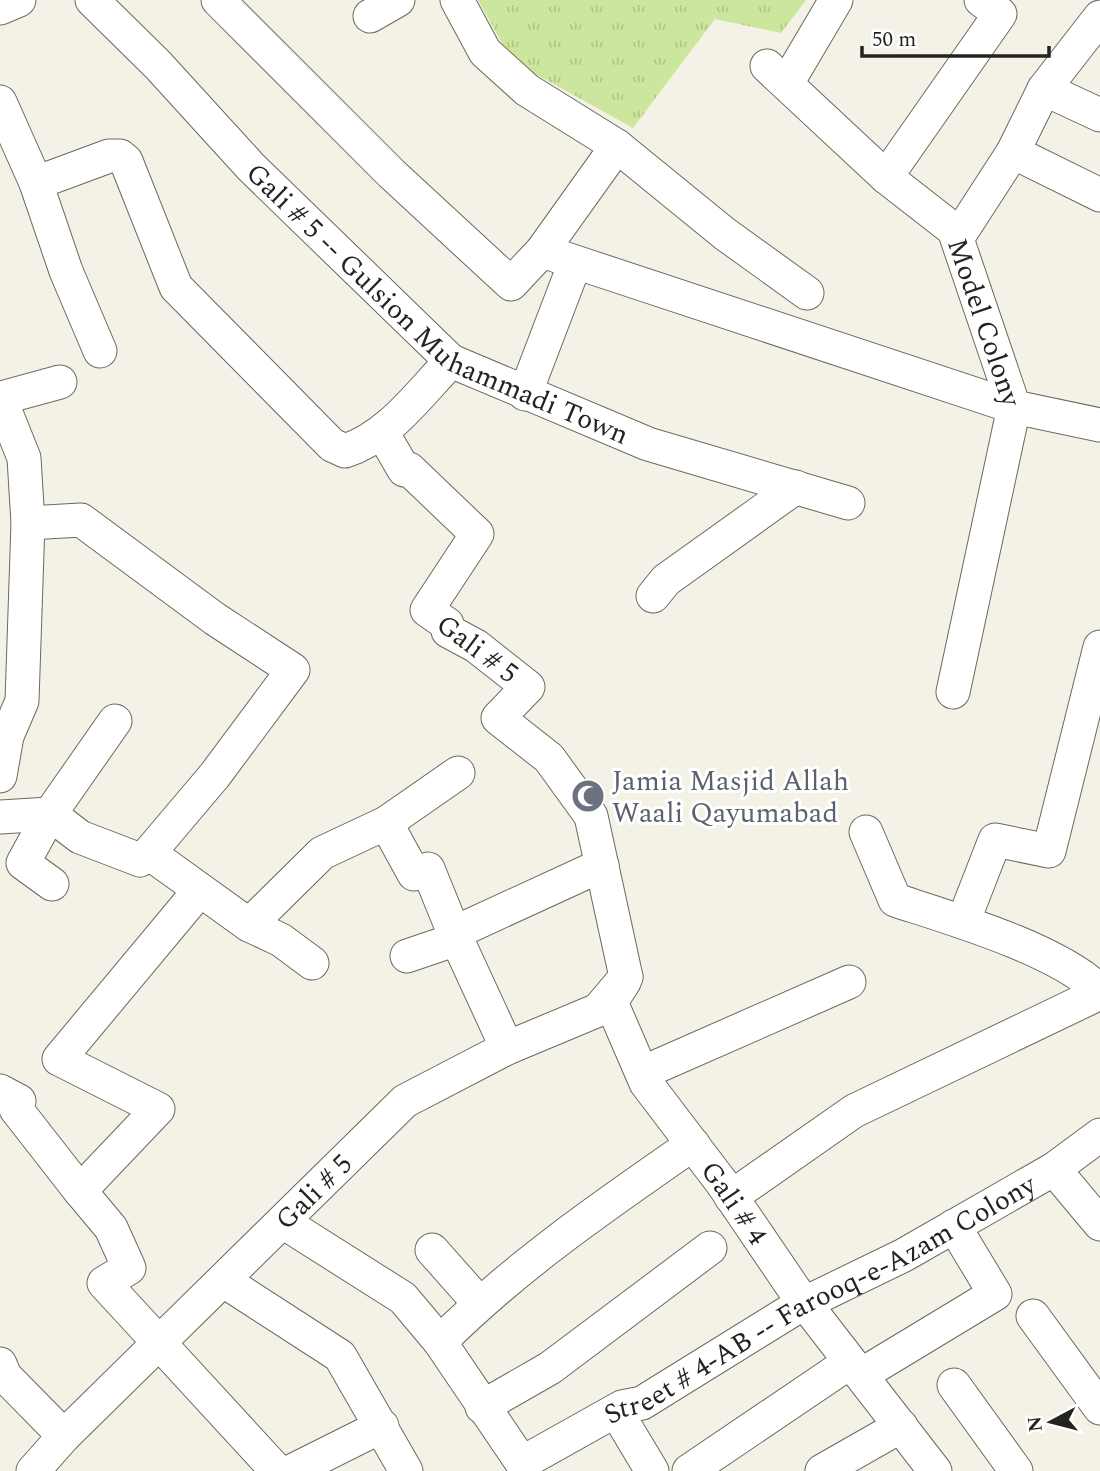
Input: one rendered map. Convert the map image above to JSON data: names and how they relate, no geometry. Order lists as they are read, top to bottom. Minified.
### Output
{"streets":{"street":["Gali # 5 -- Gulsion Muhammadi Town","Model Colony","Gali # 5","Gali # 4","Street # 4-AB -- Farooq-e-Azam Colony"]},"crossings":[["Gali # 5","Gali # 4"],["Gali # 4","Street # 4-AB -- Farooq-e-Azam Colony"]],"places":{"mosque":["Jamia Masjid Allah Waali Qayumabad"]},"scale_bar":"50 m","north":"left"}
